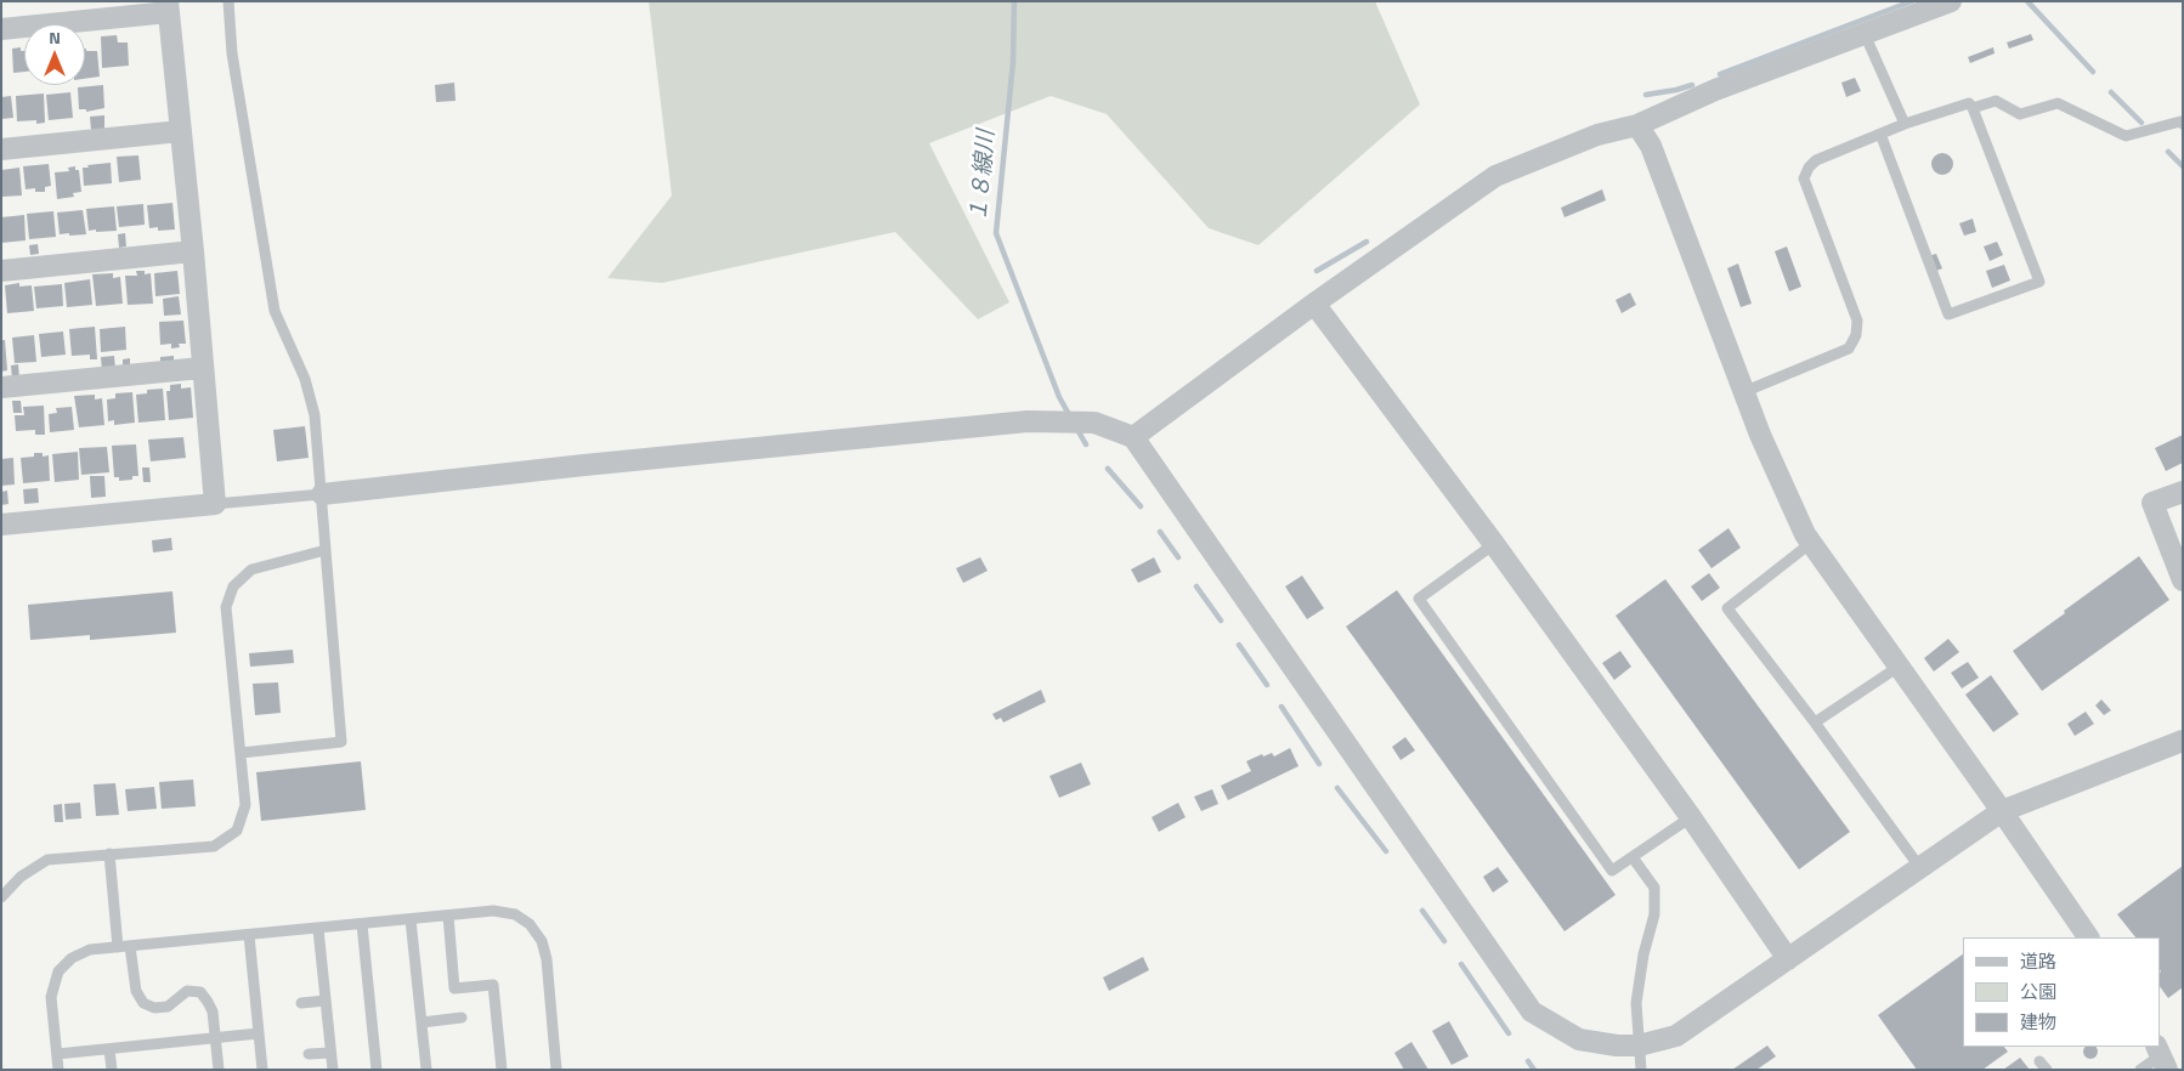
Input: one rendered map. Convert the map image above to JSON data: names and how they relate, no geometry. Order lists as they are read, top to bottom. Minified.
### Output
{"water":["１８線川"],"legend":["道路","公園","建物"],"north":"top"}
